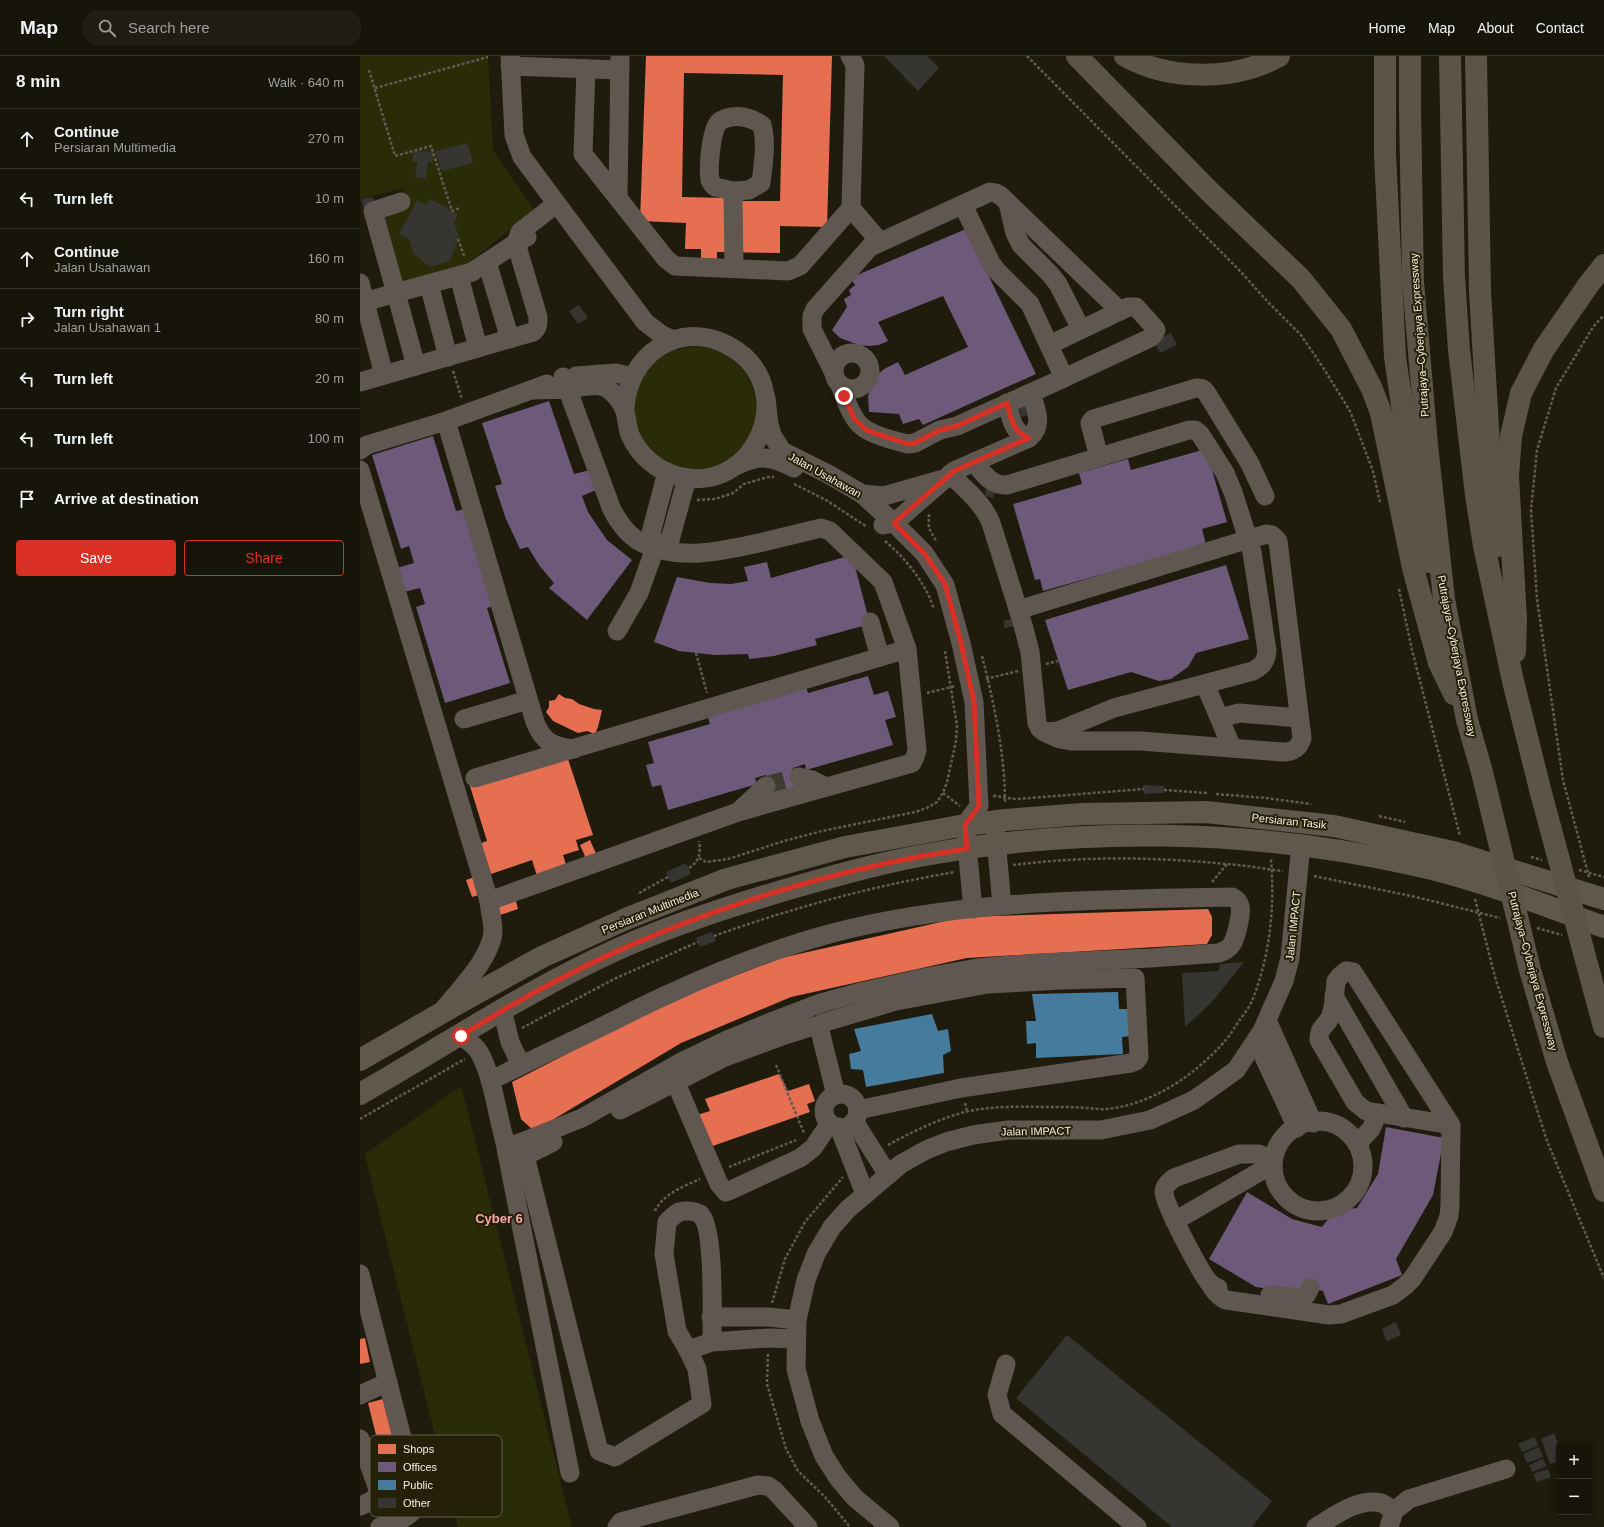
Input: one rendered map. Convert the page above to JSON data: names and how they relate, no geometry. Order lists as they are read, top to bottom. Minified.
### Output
{"streets":{"highway":["Putrajaya–Cyberjaya Expressway"],"main road":["Persiaran Tasik","Persiaran Multimedia"],"street":["Jalan Usahawan","Jalan IMPACT"]},"crossings":[["Jalan Usahawan","Persiaran Tasik"],["Jalan Usahawan","Persiaran Multimedia"],["Persiaran Tasik","Persiaran Multimedia"],["Persiaran Tasik","Jalan IMPACT"]],"districts":["Cyber 6"],"legend":["Shops","Offices","Public","Other"],"page":{"header":"Map","search":"Search here","nav":["Home","Map","About","Contact"],"heading":["8 min","Walk · 640 m"],"list":[["Continue","Persiaran Multimedia","270 m"],["Turn left","10 m"],["Continue","Jalan Usahawan","160 m"],["Turn right","Jalan Usahawan 1","80 m"],["Turn left","20 m"],["Turn left","100 m"],"Arrive at destination"],"buttons":["Save","Share"],"map_buttons":["+","−"]}}
